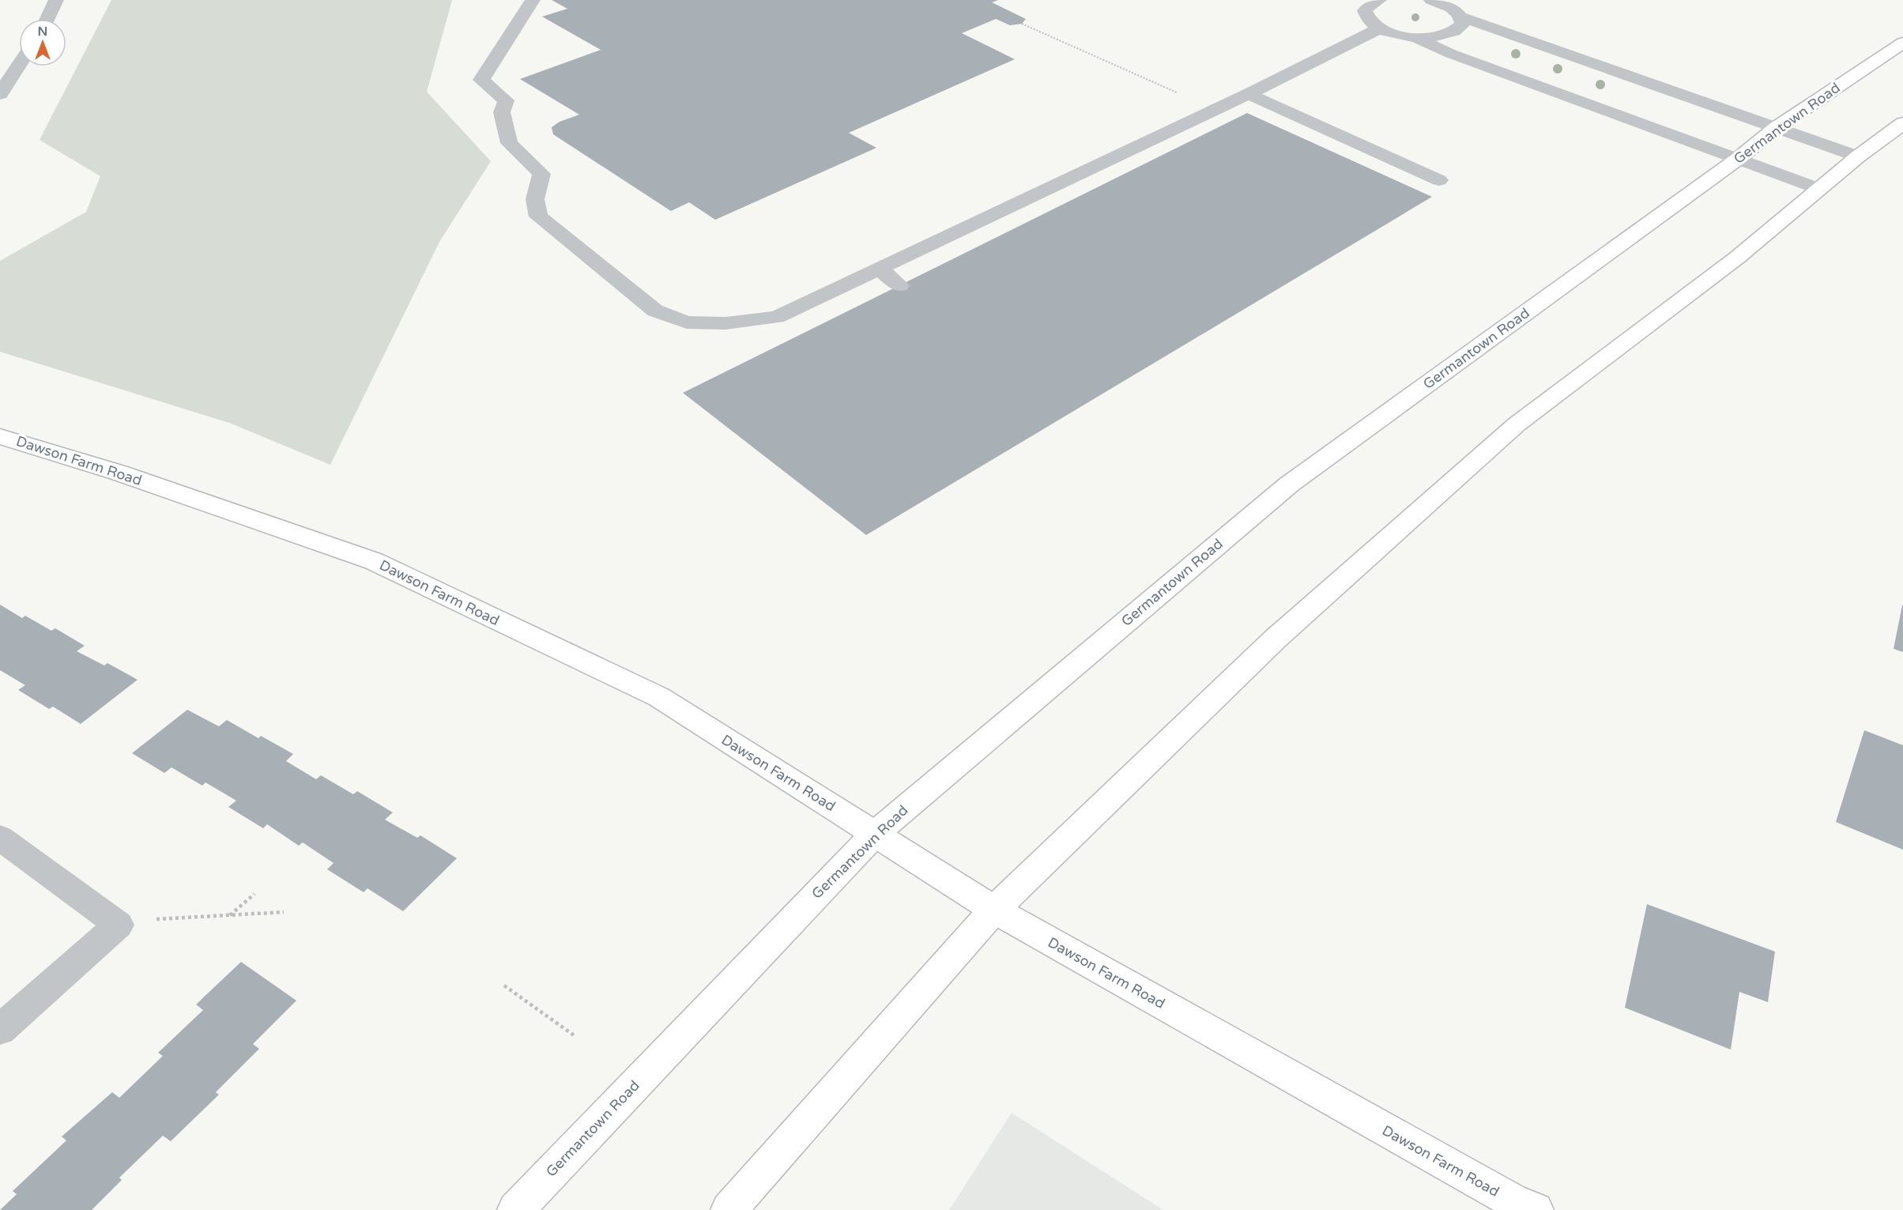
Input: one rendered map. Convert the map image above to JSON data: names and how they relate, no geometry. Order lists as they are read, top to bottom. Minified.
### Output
{"streets":{"main road":["Germantown Road","Dawson Farm Road"]},"crossings":[["Germantown Road","Dawson Farm Road"]],"north":"top"}
